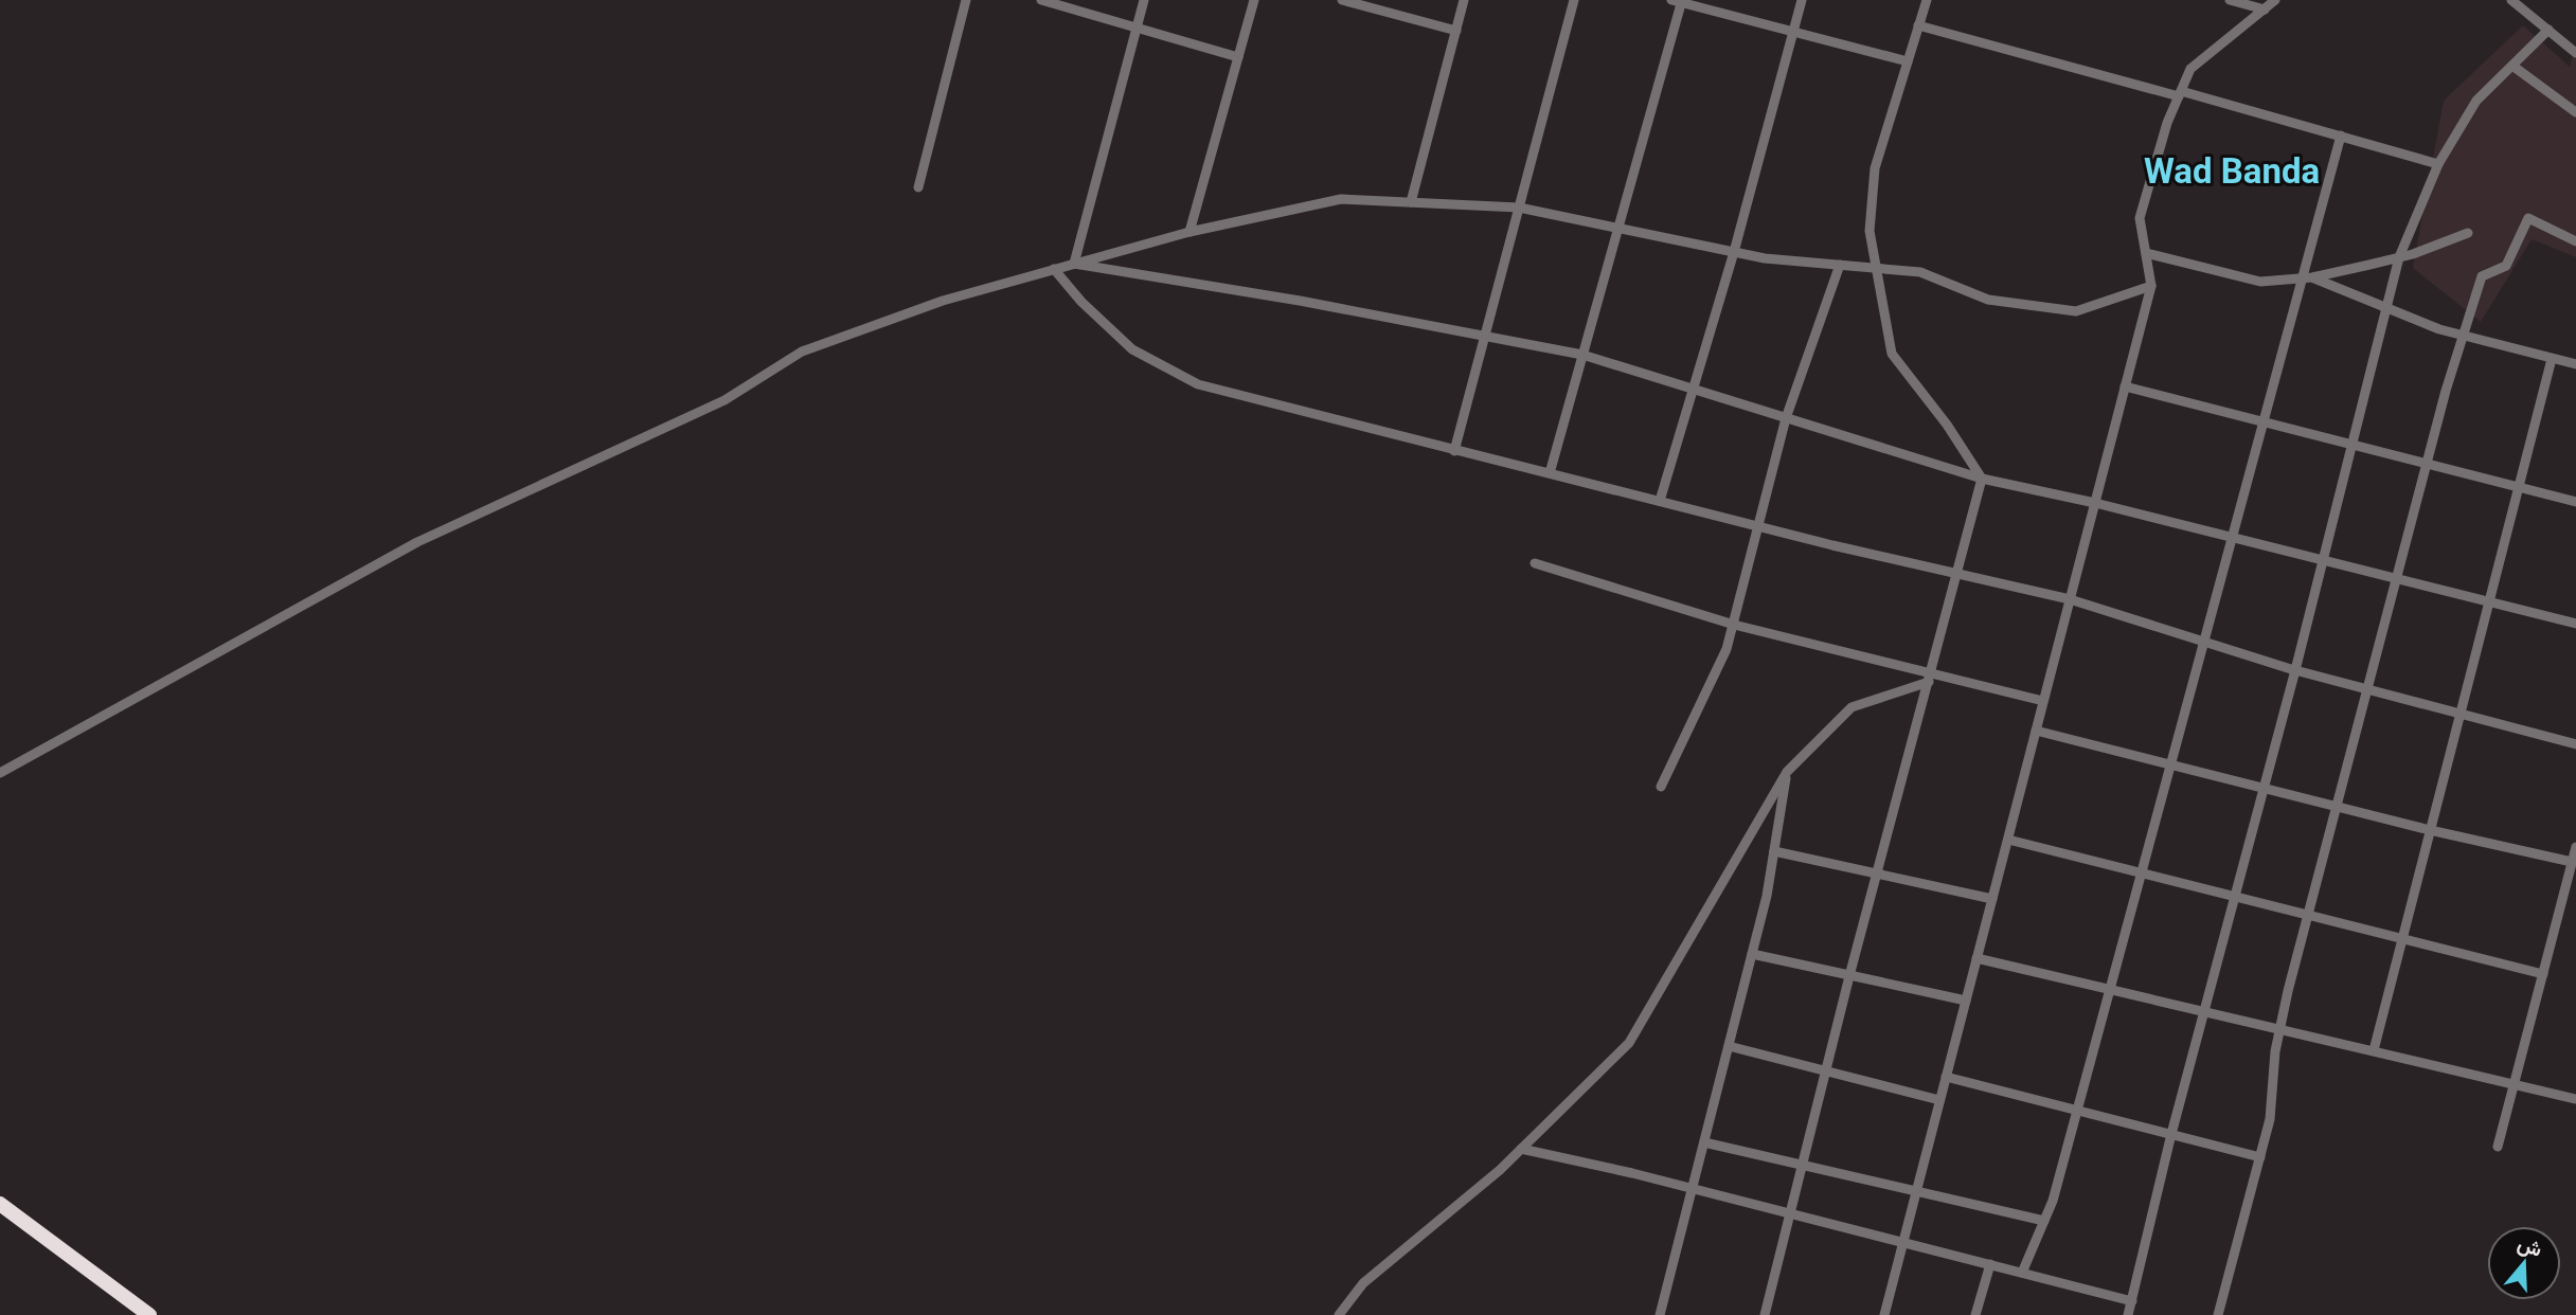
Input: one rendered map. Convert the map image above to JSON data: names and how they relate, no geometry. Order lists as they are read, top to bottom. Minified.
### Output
{"districts":["Wad Banda"],"north":"top"}
